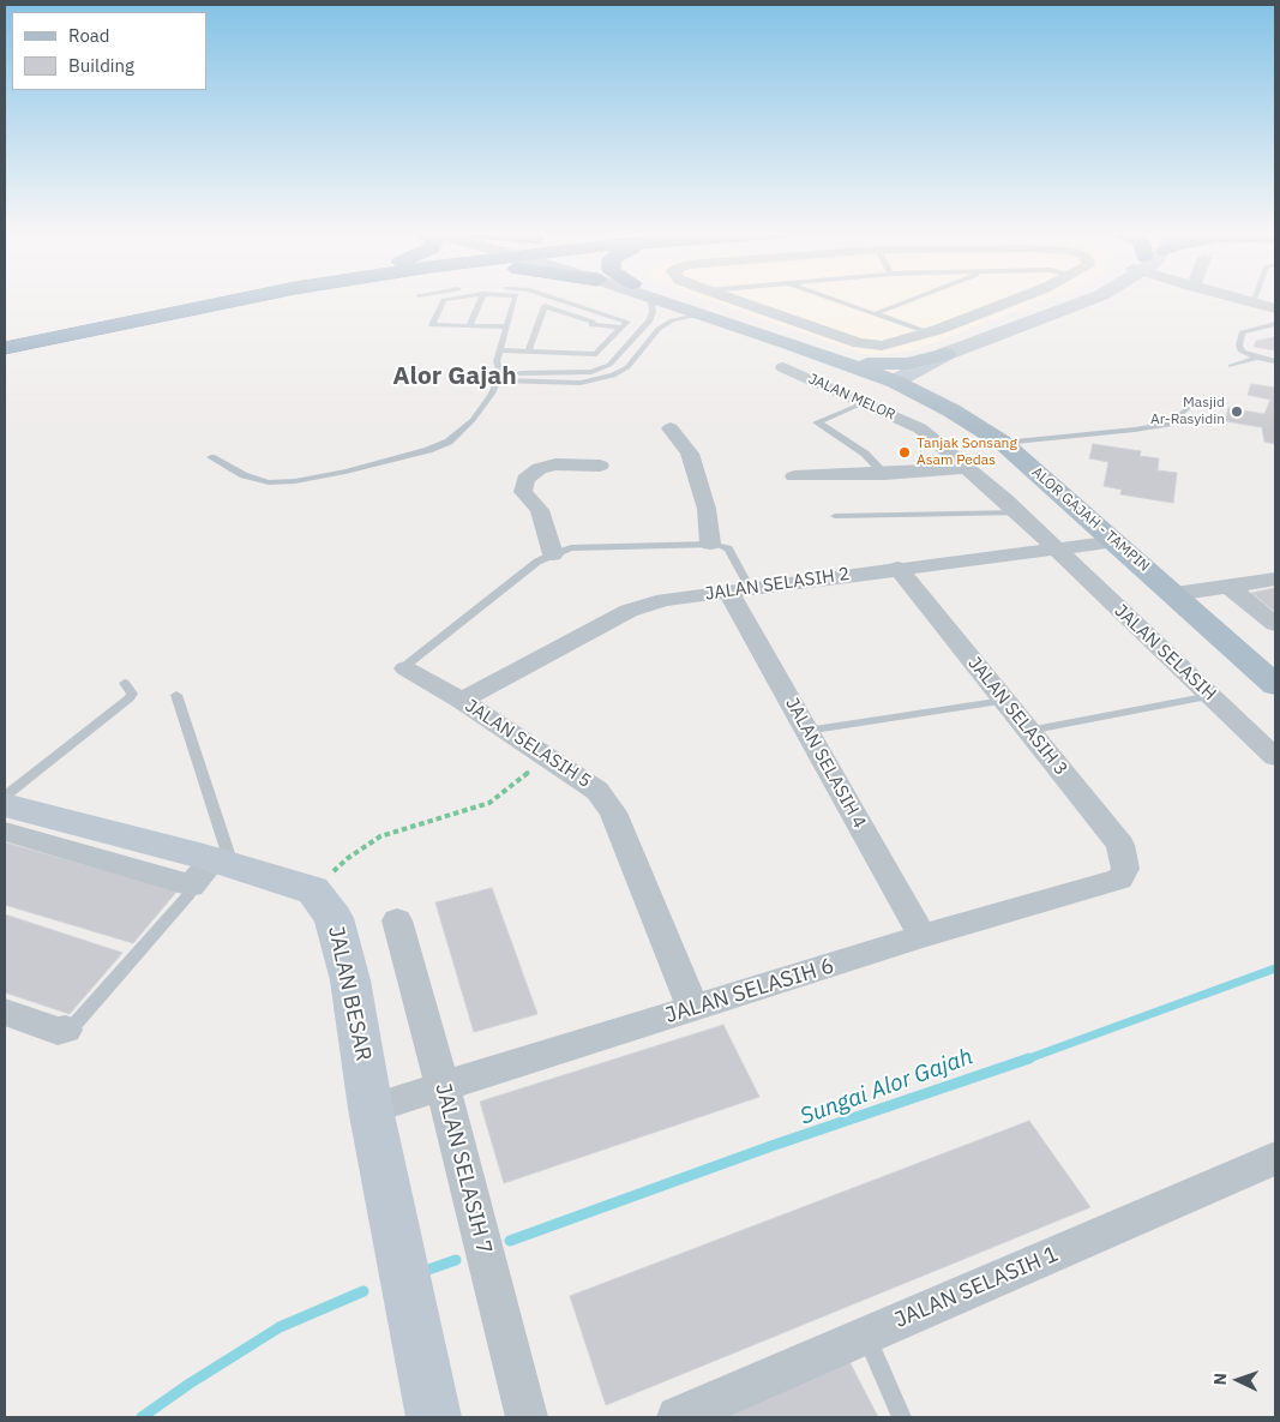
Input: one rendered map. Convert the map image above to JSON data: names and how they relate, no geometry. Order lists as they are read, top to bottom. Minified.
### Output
{"streets":{"main road":["ALOR GAJAH - TAMPIN"],"street":["JALAN MELOR","JALAN SELASIH 2","JALAN SELASIH","JALAN SELASIH 3","JALAN SELASIH 5","JALAN SELASIH 4","JALAN SELASIH 6","JALAN BESAR","JALAN SELASIH 7","JALAN SELASIH 1"]},"crossings":[["JALAN MELOR","JALAN SELASIH 2"],["JALAN MELOR","JALAN SELASIH"],["ALOR GAJAH - TAMPIN","JALAN SELASIH 2"],["JALAN SELASIH 2","JALAN SELASIH"],["JALAN SELASIH 2","JALAN SELASIH 3"],["JALAN SELASIH 2","JALAN SELASIH 5"],["JALAN SELASIH 2","JALAN SELASIH 4"],["JALAN SELASIH 3","JALAN SELASIH 6"],["JALAN SELASIH 5","JALAN SELASIH 6"],["JALAN SELASIH 4","JALAN SELASIH 6"],["JALAN SELASIH 6","JALAN BESAR"],["JALAN SELASIH 6","JALAN SELASIH 7"]],"districts":["Alor Gajah"],"water":["Sungai Alor Gajah"],"places":["Masjid Ar-Rasyidin","Tanjak Sonsang Asam Pedas"],"legend":["Road","Building"],"north":"left"}
